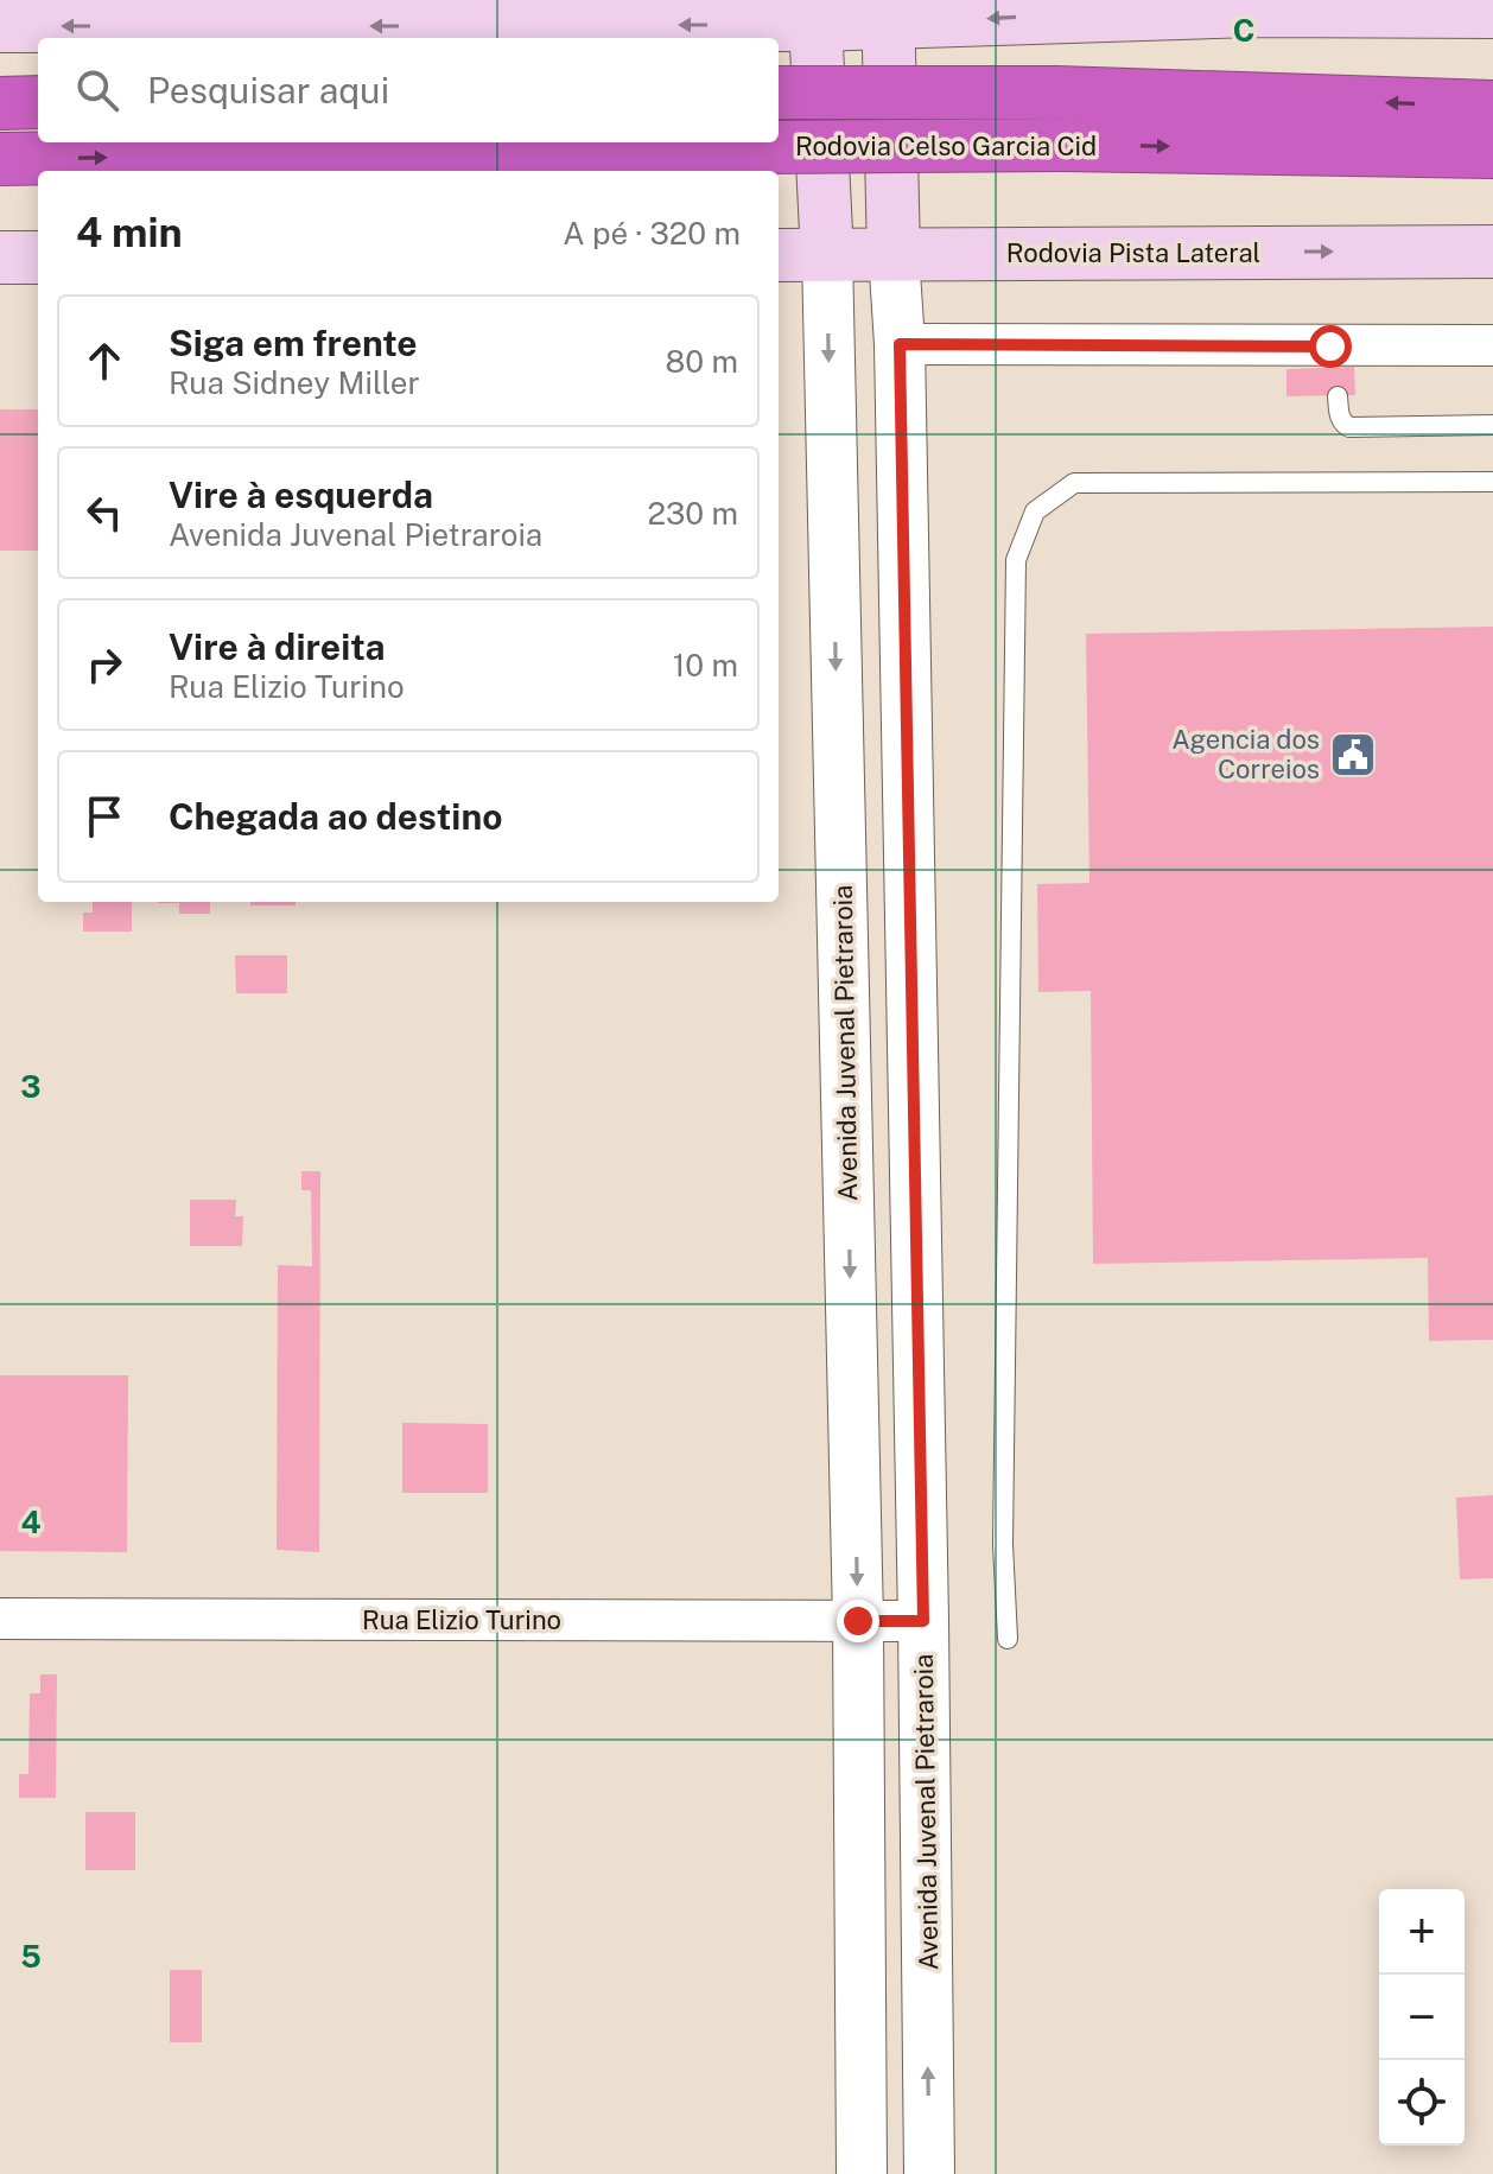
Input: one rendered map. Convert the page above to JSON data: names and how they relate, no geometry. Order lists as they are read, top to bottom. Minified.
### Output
{"streets":{"highway":["Rodovia Celso Garcia Cid"],"main road":["Rodovia Pista Lateral"],"street":["Avenida Juvenal Pietraroia","Rua Elizio Turino"]},"crossings":[["Rodovia Pista Lateral","Avenida Juvenal Pietraroia"],["Avenida Juvenal Pietraroia","Rua Elizio Turino"]],"places":{"public building":["Agencia dos Correios"]},"page":{"search":"Pesquisar aqui","heading":["4 min","A pé · 320 m"],"list":[["Siga em frente","Rua Sidney Miller","80 m"],["Vire à esquerda","Avenida Juvenal Pietraroia","230 m"],["Vire à direita","Rua Elizio Turino","10 m"],"Chegada ao destino"],"map_buttons":["+","−"]},"grid":{"columns":["C"],"rows":["3","4","5"]}}
